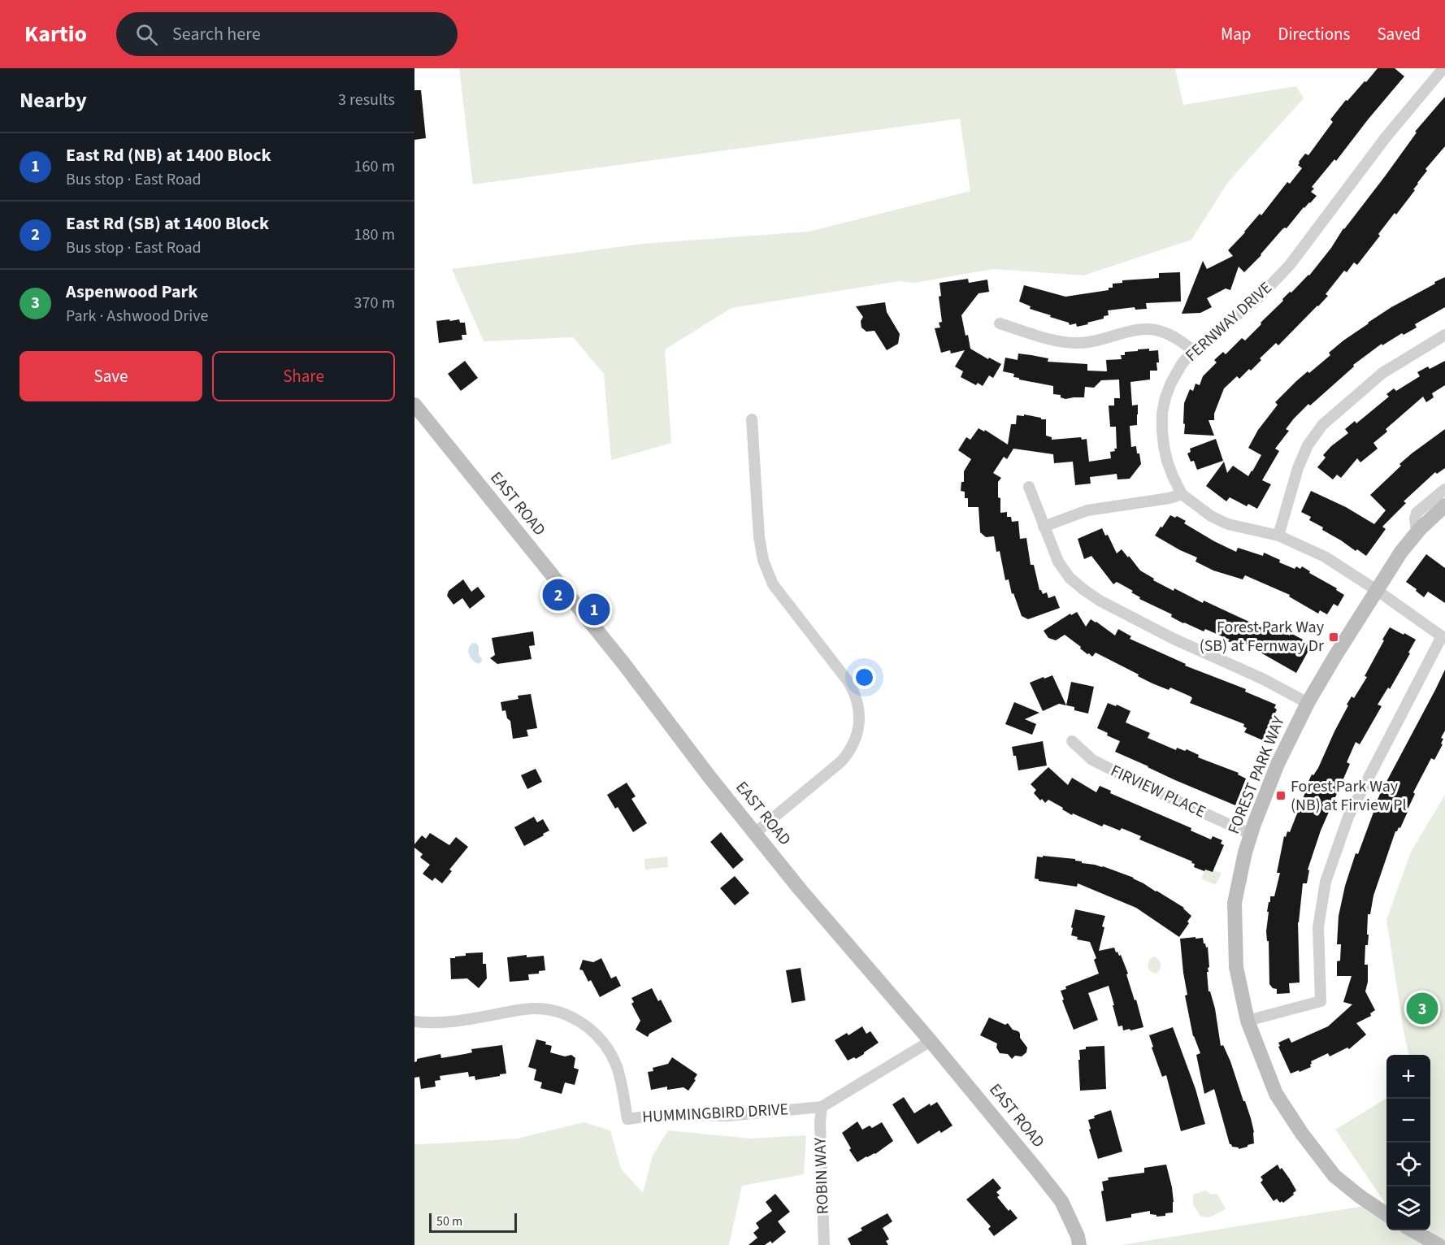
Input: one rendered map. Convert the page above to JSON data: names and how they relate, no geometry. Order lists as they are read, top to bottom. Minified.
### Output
{"streets":{"main road":["EAST ROAD","FOREST PARK WAY"],"street":["FERNWAY DRIVE","FIRVIEW PLACE","HUMMINGBIRD DRIVE","ROBIN WAY"]},"crossings":[["FERNWAY DRIVE","FOREST PARK WAY"],["EAST ROAD","HUMMINGBIRD DRIVE"],["FOREST PARK WAY","FIRVIEW PLACE"],["HUMMINGBIRD DRIVE","ROBIN WAY"]],"places":{"transit":["Forest Park Way (SB) at Fernway Dr","Forest Park Way (NB) at Firview Pl"]},"scale_bar":"50 m","page":{"header":"Kartio","search":"Search here","nav":["Map","Directions","Saved"],"heading":["Nearby","3 results"],"list":[{"mark":"1","name":"East Rd (NB) at 1400 Block","note":"Bus stop · East Road","value":"160 m"},{"mark":"2","name":"East Rd (SB) at 1400 Block","note":"Bus stop · East Road","value":"180 m"},{"mark":"3","name":"Aspenwood Park","note":"Park · Ashwood Drive","value":"370 m"}],"buttons":["Save","Share"],"pins":["2","1","3"],"map_buttons":["+","−"],"scale":"50 m"}}
